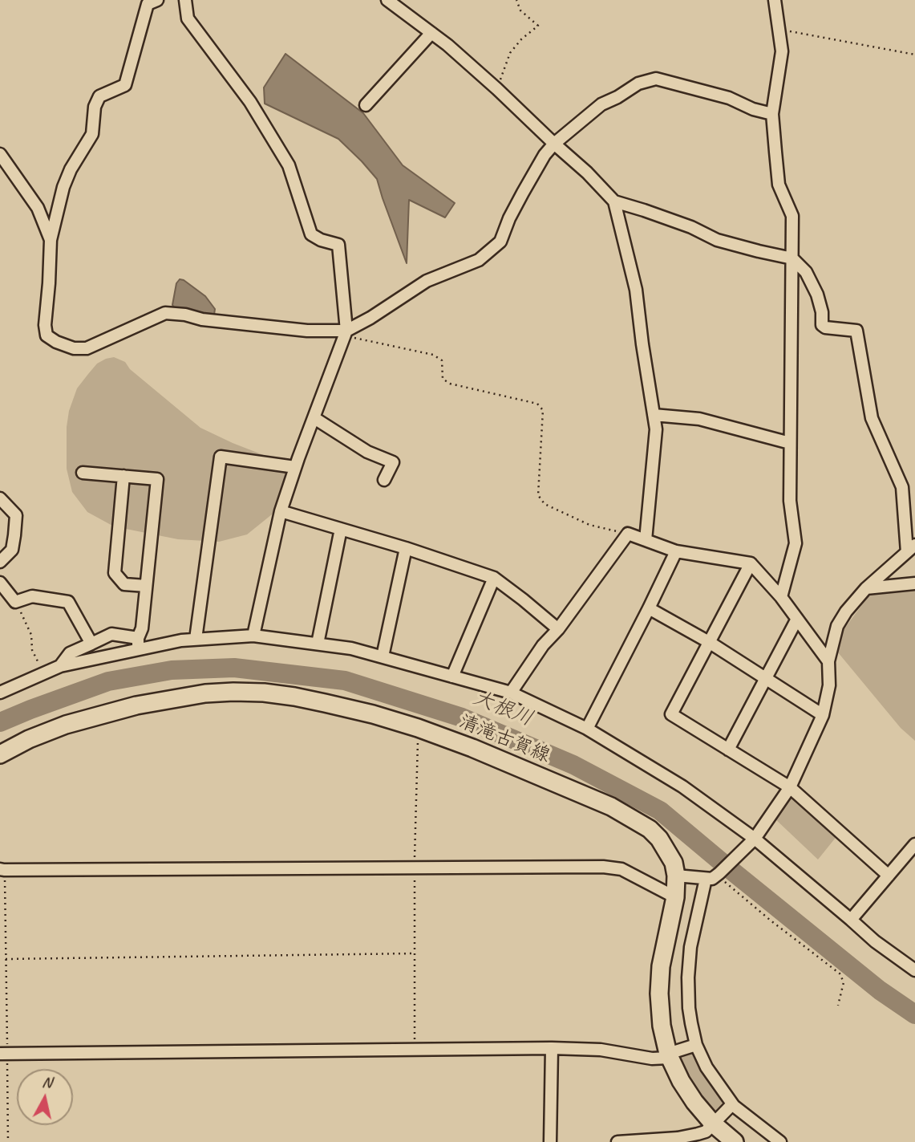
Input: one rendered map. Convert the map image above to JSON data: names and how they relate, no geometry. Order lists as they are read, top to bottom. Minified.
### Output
{"streets":{"main road":["清滝古賀線"]},"water":["大根川"],"north":"top"}
